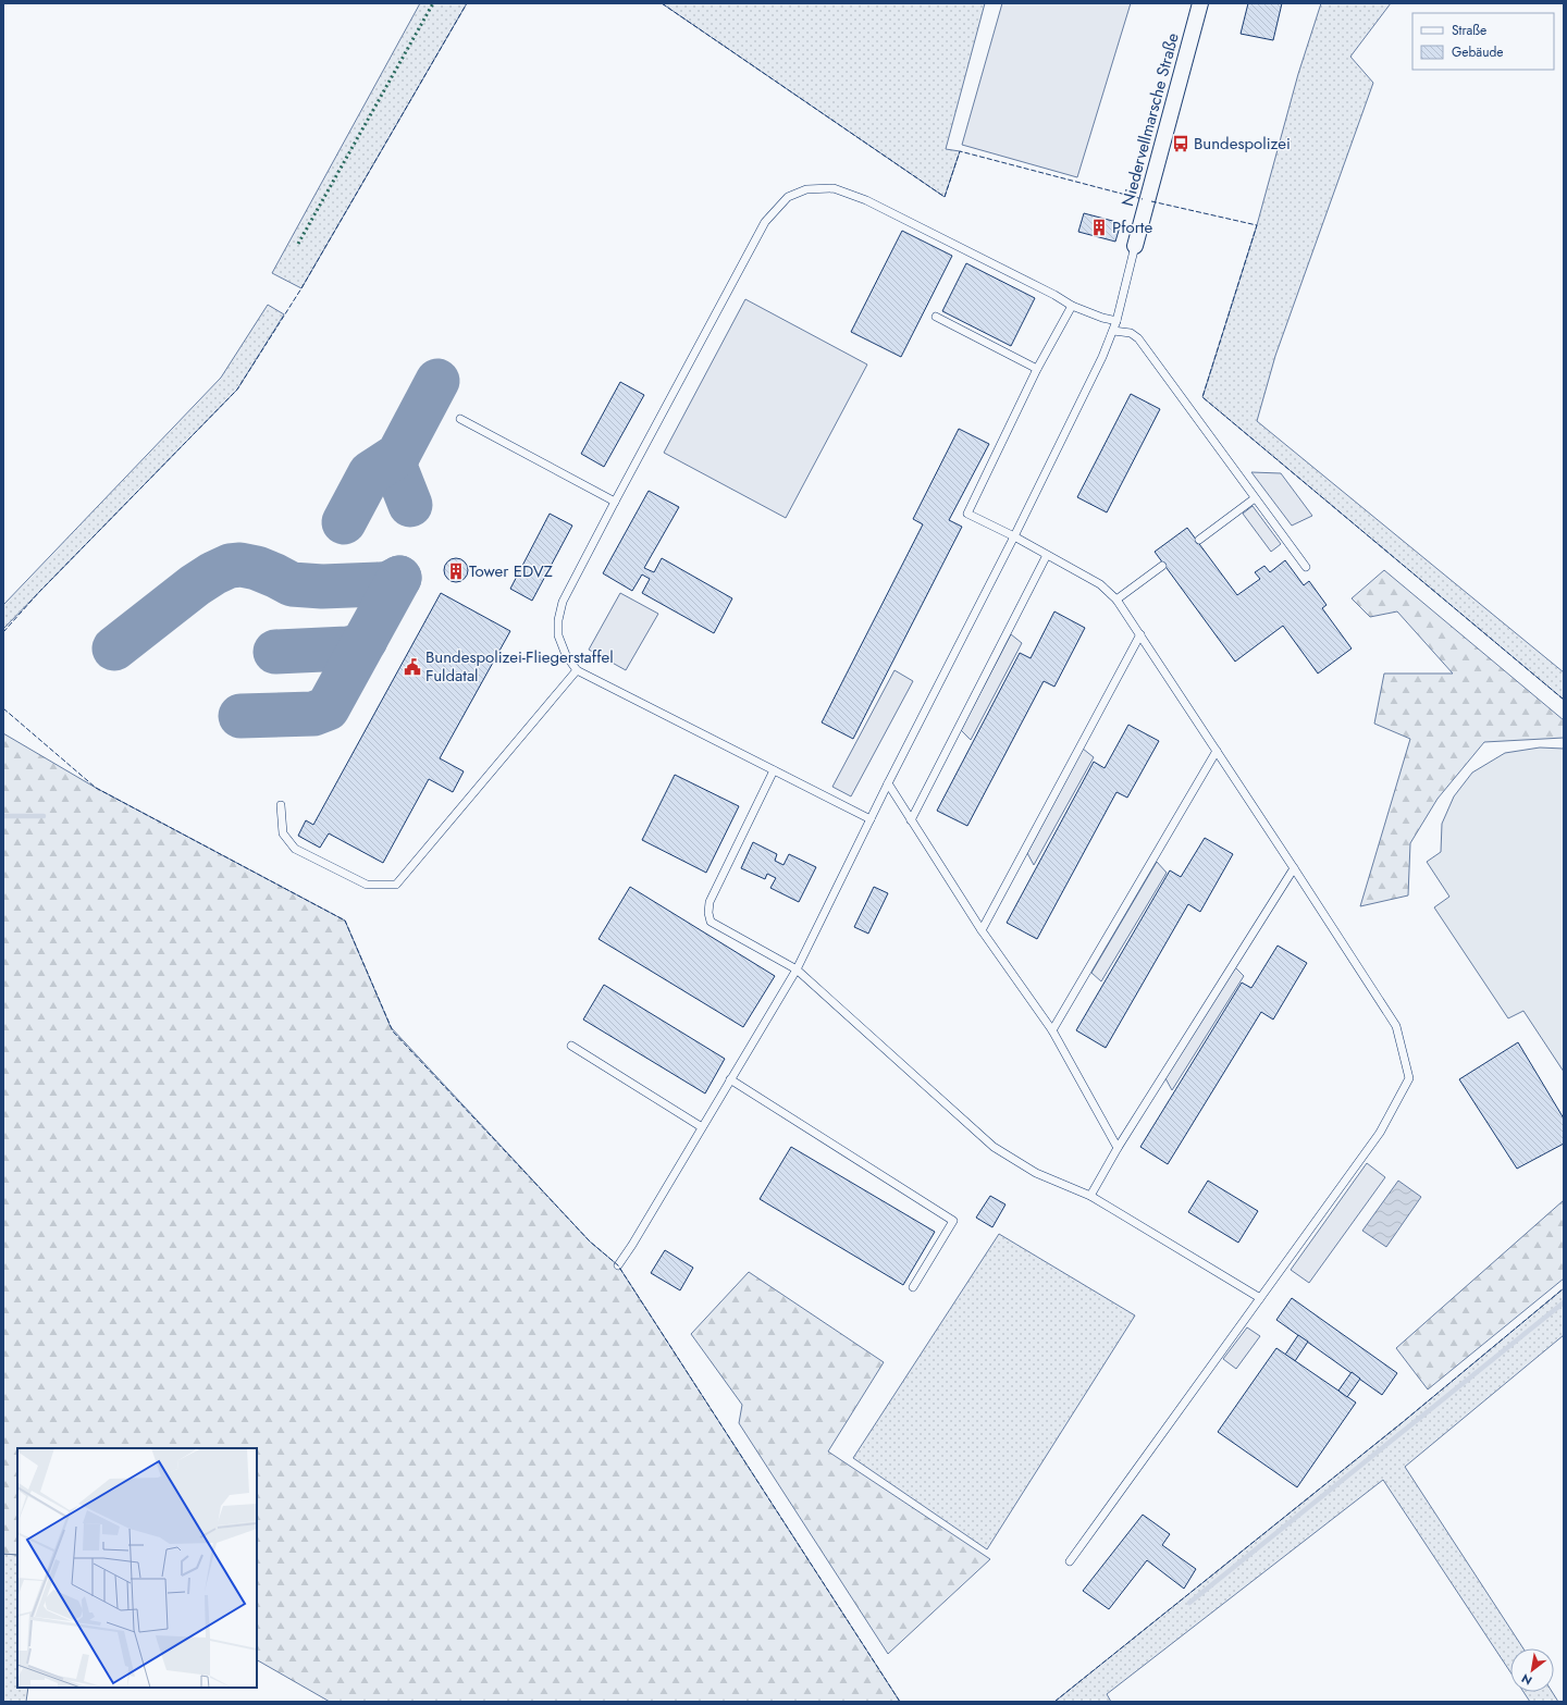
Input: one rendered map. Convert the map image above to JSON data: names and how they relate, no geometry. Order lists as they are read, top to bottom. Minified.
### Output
{"streets":{"street":["Niedervellmarsche Straße"]},"places":{"bus stop":["Bundespolizei"],"building":["Pforte","Tower EDVZ"],"public building":["Bundespolizei-Fliegerstaffel Fuldatal"]},"legend":["Straße","Gebäude"],"north":"bottom left"}
